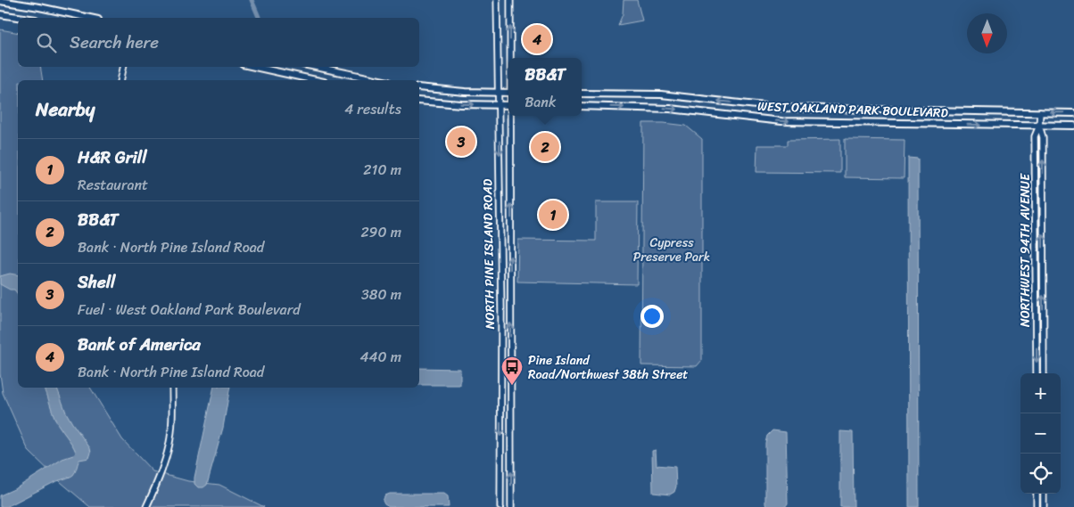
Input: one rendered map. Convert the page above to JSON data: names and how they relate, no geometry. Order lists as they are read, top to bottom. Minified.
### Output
{"streets":{"main road":["WEST OAKLAND PARK BOULEVARD","NORTHWEST 94TH AVENUE","NORTH PINE ISLAND ROAD"]},"crossings":[["WEST OAKLAND PARK BOULEVARD","NORTHWEST 94TH AVENUE"]],"parks":["Cypress Preserve Park"],"places":{"bus stop":["Pine Island Road/Northwest 38th Street"]},"north":"bottom","page":{"search":"Search here","pins":["4","3","2","1"],"popup":["BB&T","Bank"],"heading":["Nearby","4 results"],"list":[{"mark":"1","name":"H&R Grill","note":"Restaurant","value":"210 m"},{"mark":"2","name":"BB&T","note":"Bank · North Pine Island Road","value":"290 m"},{"mark":"3","name":"Shell","note":"Fuel · West Oakland Park Boulevard","value":"380 m"},{"mark":"4","name":"Bank of America","note":"Bank · North Pine Island Road","value":"440 m"}],"map_buttons":["+","−"]}}
